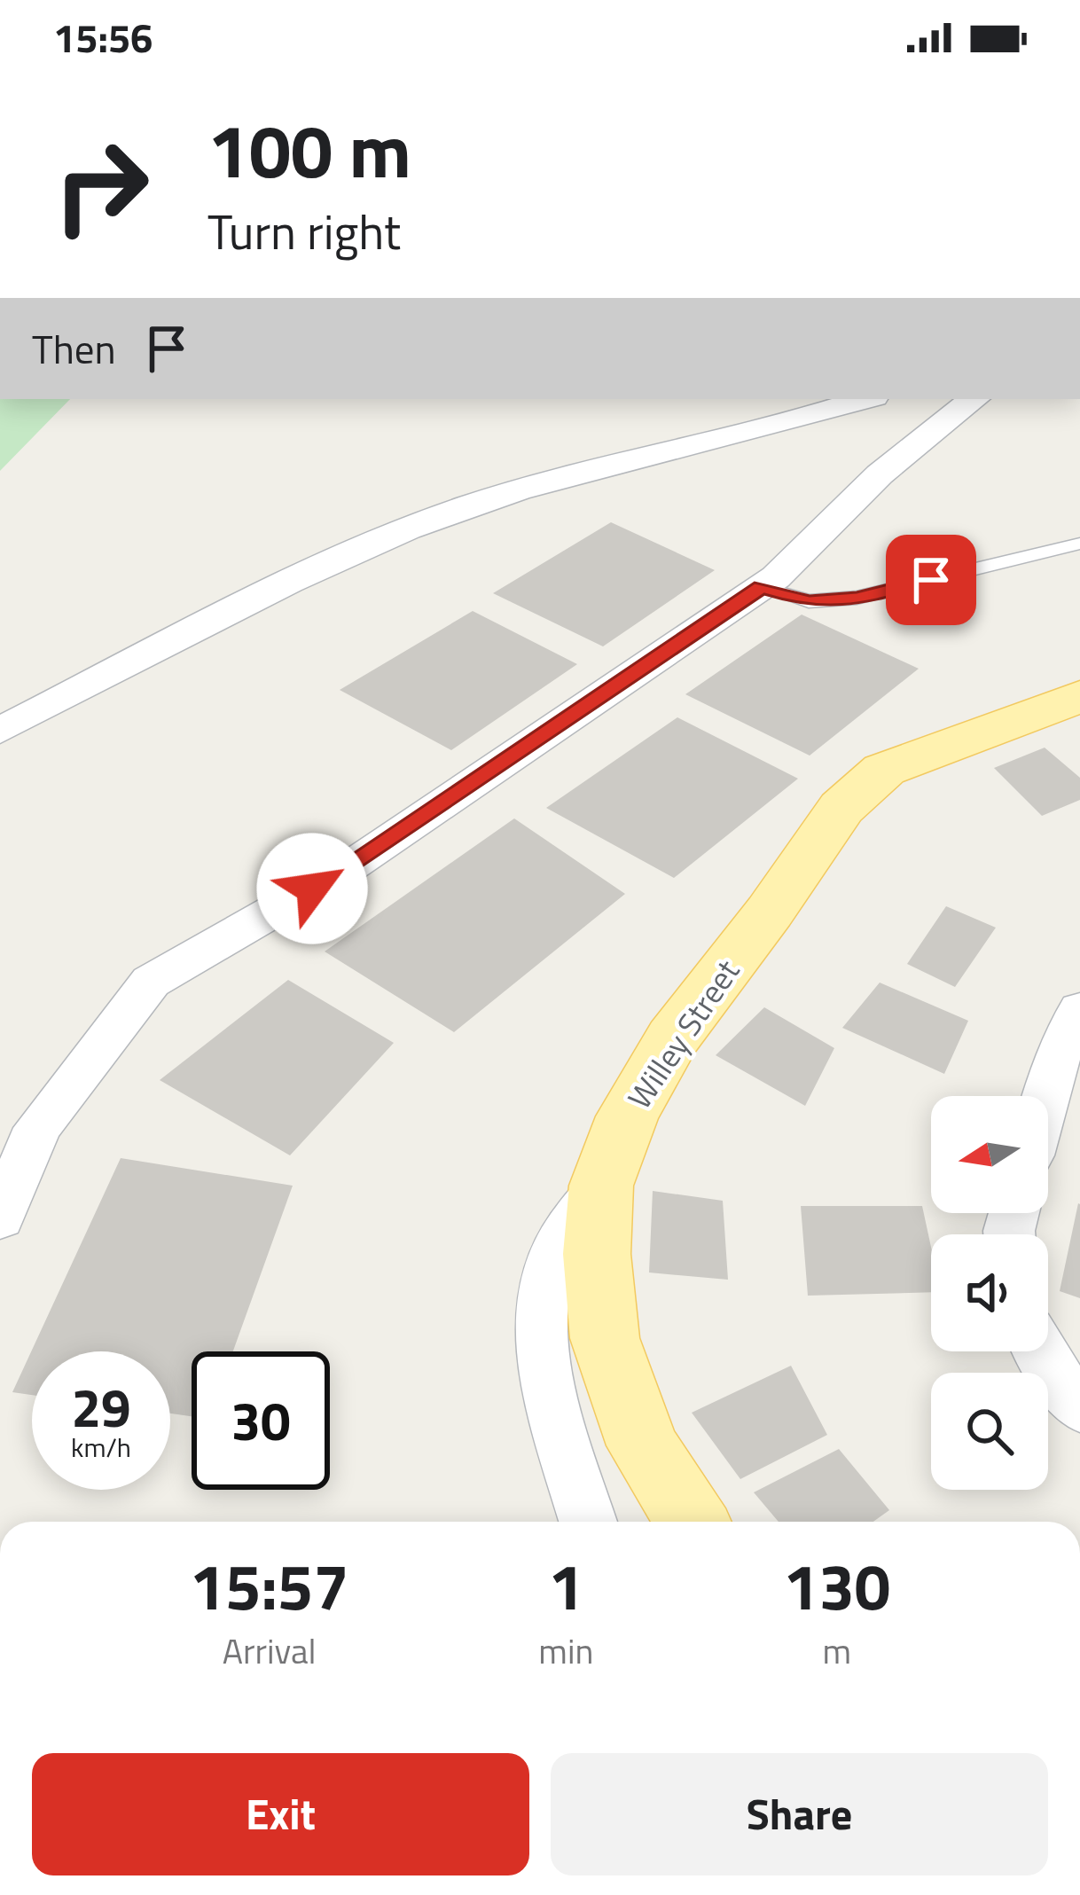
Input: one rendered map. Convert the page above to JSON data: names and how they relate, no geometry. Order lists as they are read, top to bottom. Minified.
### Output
{"streets":{"main road":["Willey Street"]},"north":"left","page":{"status":"15:56","turn":["100 m","Turn right"],"then":"Then","speed":"29 km/h","limit":"30","eta":["15:57","Arrival","1","min","130","m"],"buttons":["Exit","Share"]}}
